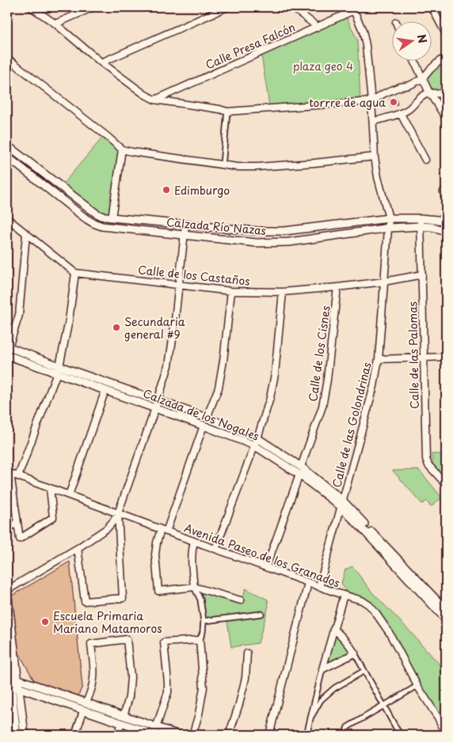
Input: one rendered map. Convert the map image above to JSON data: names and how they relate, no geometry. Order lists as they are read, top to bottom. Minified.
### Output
{"streets":{"street":["Calle Presa Falcón","Calzada Río Nazas","Calle de los Castaños","Calle de los Cisnes","Calle de las Palomas","Calzada de los Nogales","Calle de las Golondrinas","Avenida Paseo de los Granados"]},"crossings":[["Calzada Río Nazas","Calle de las Palomas"],["Calzada Río Nazas","Calle de las Golondrinas"],["Calle de los Castaños","Calle de los Cisnes"],["Calle de los Castaños","Calle de las Palomas"],["Calle de los Castaños","Calle de las Golondrinas"],["Calle de los Cisnes","Calzada de los Nogales"],["Calzada de los Nogales","Calle de las Golondrinas"],["Calle de las Golondrinas","Avenida Paseo de los Granados"]],"parks":["plaza geo 4"],"places":["torrre de agua","Edimburgo","Secundaria general #9","Escuela Primaria Mariano Matamoros"],"north":"right"}
